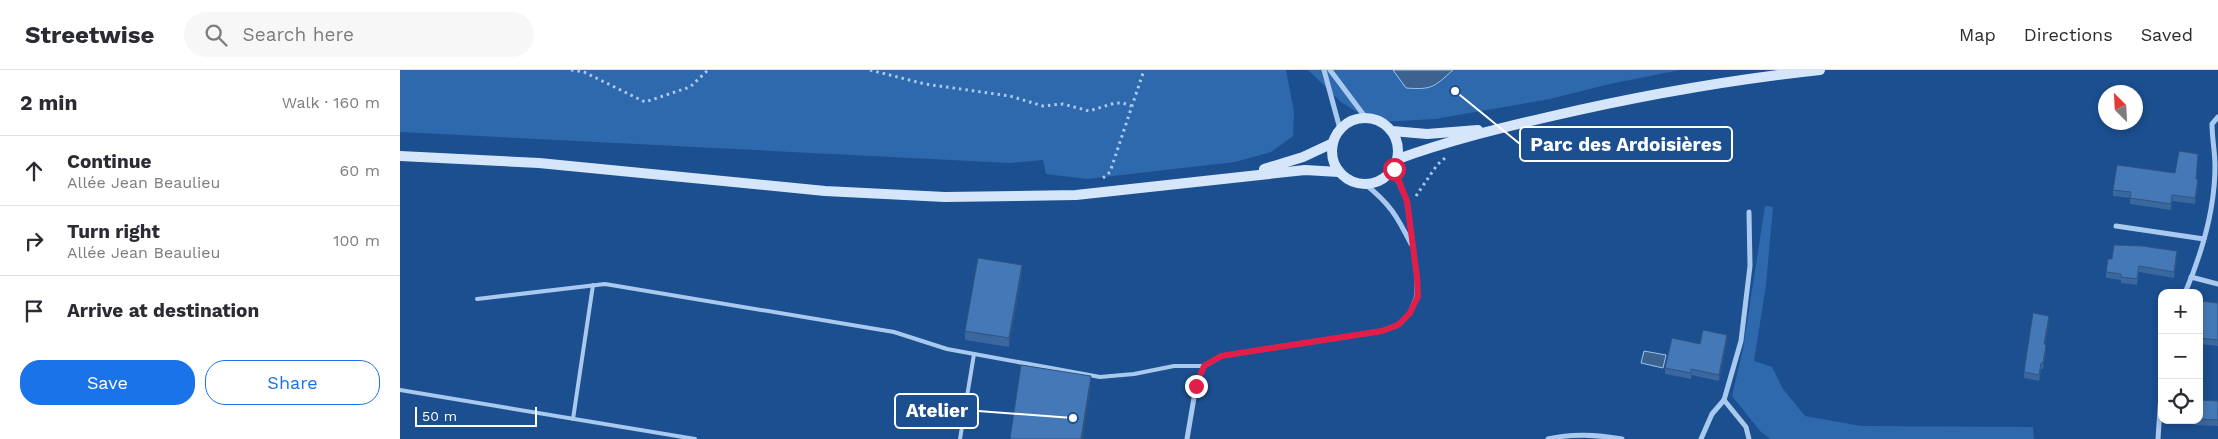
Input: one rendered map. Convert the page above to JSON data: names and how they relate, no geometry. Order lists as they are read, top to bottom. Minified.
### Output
{"places":["Parc des Ardoisières","Atelier"],"scale_bar":"50 m","north":"top left","page":{"header":"Streetwise","search":"Search here","nav":["Map","Directions","Saved"],"heading":["2 min","Walk · 160 m"],"list":[["Continue","Allée Jean Beaulieu","60 m"],["Turn right","Allée Jean Beaulieu","100 m"],"Arrive at destination"],"map_buttons":["+","−"],"buttons":["Save","Share"],"scale":"50 m"}}
